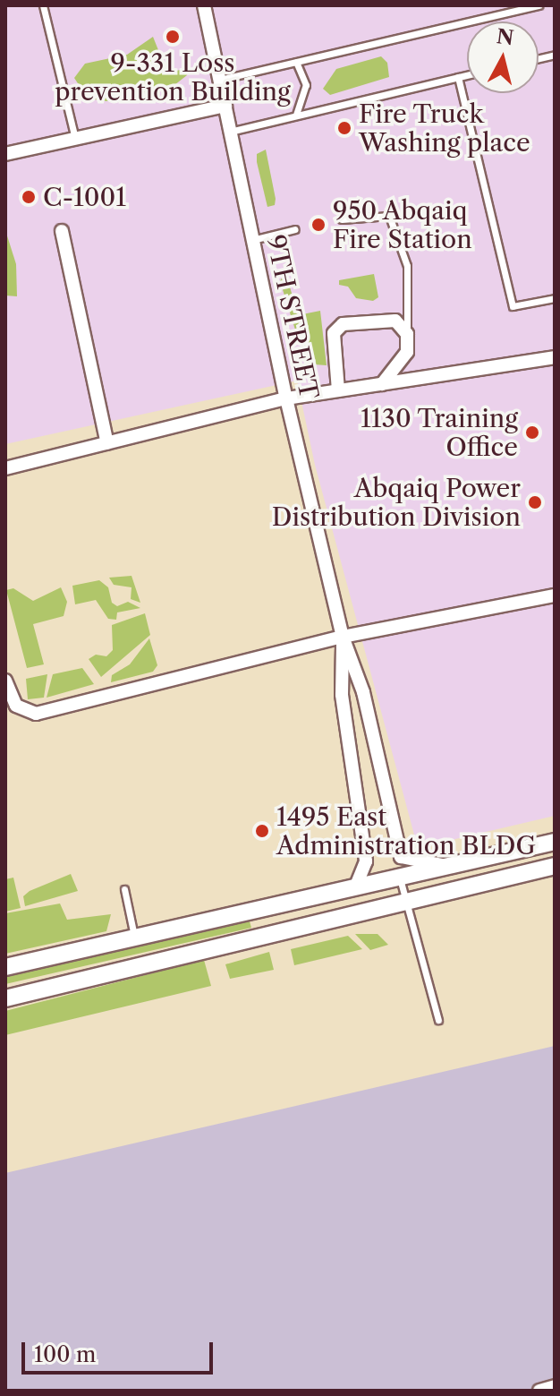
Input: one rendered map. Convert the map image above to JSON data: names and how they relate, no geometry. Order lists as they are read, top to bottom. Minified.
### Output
{"streets":{"street":["9TH STREET"]},"places":["9-331 Loss prevention Building","Fire Truck Washing place","C-1001","950 Abqaiq Fire Station","1130 Training Office","Abqaiq Power Distribution Division","1495 East Administration BLDG"],"scale_bar":"100 m","north":"top"}
